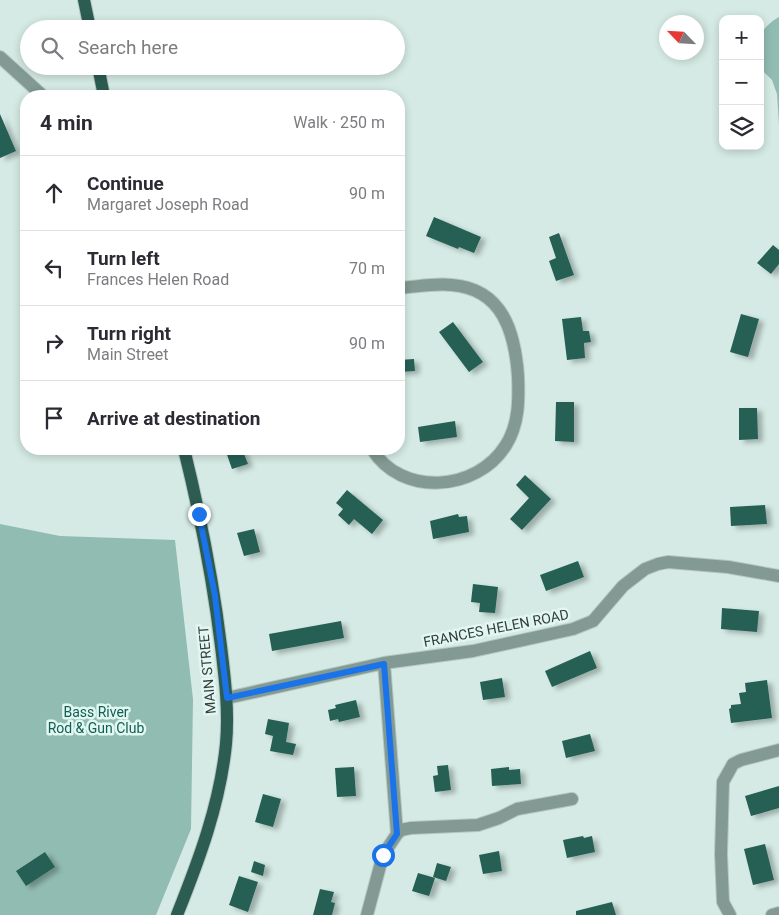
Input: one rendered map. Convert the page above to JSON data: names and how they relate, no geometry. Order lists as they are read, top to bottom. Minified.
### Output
{"streets":{"main road":["MAIN STREET"],"street":["FRANCES HELEN ROAD"]},"crossings":[["FRANCES HELEN ROAD","MAIN STREET"]],"parks":["Bass River Rod & Gun Club"],"north":"top left","page":{"map_buttons":["+","−"],"search":"Search here","heading":["4 min","Walk · 250 m"],"list":[["Continue","Margaret Joseph Road","90 m"],["Turn left","Frances Helen Road","70 m"],["Turn right","Main Street","90 m"],"Arrive at destination"]}}
